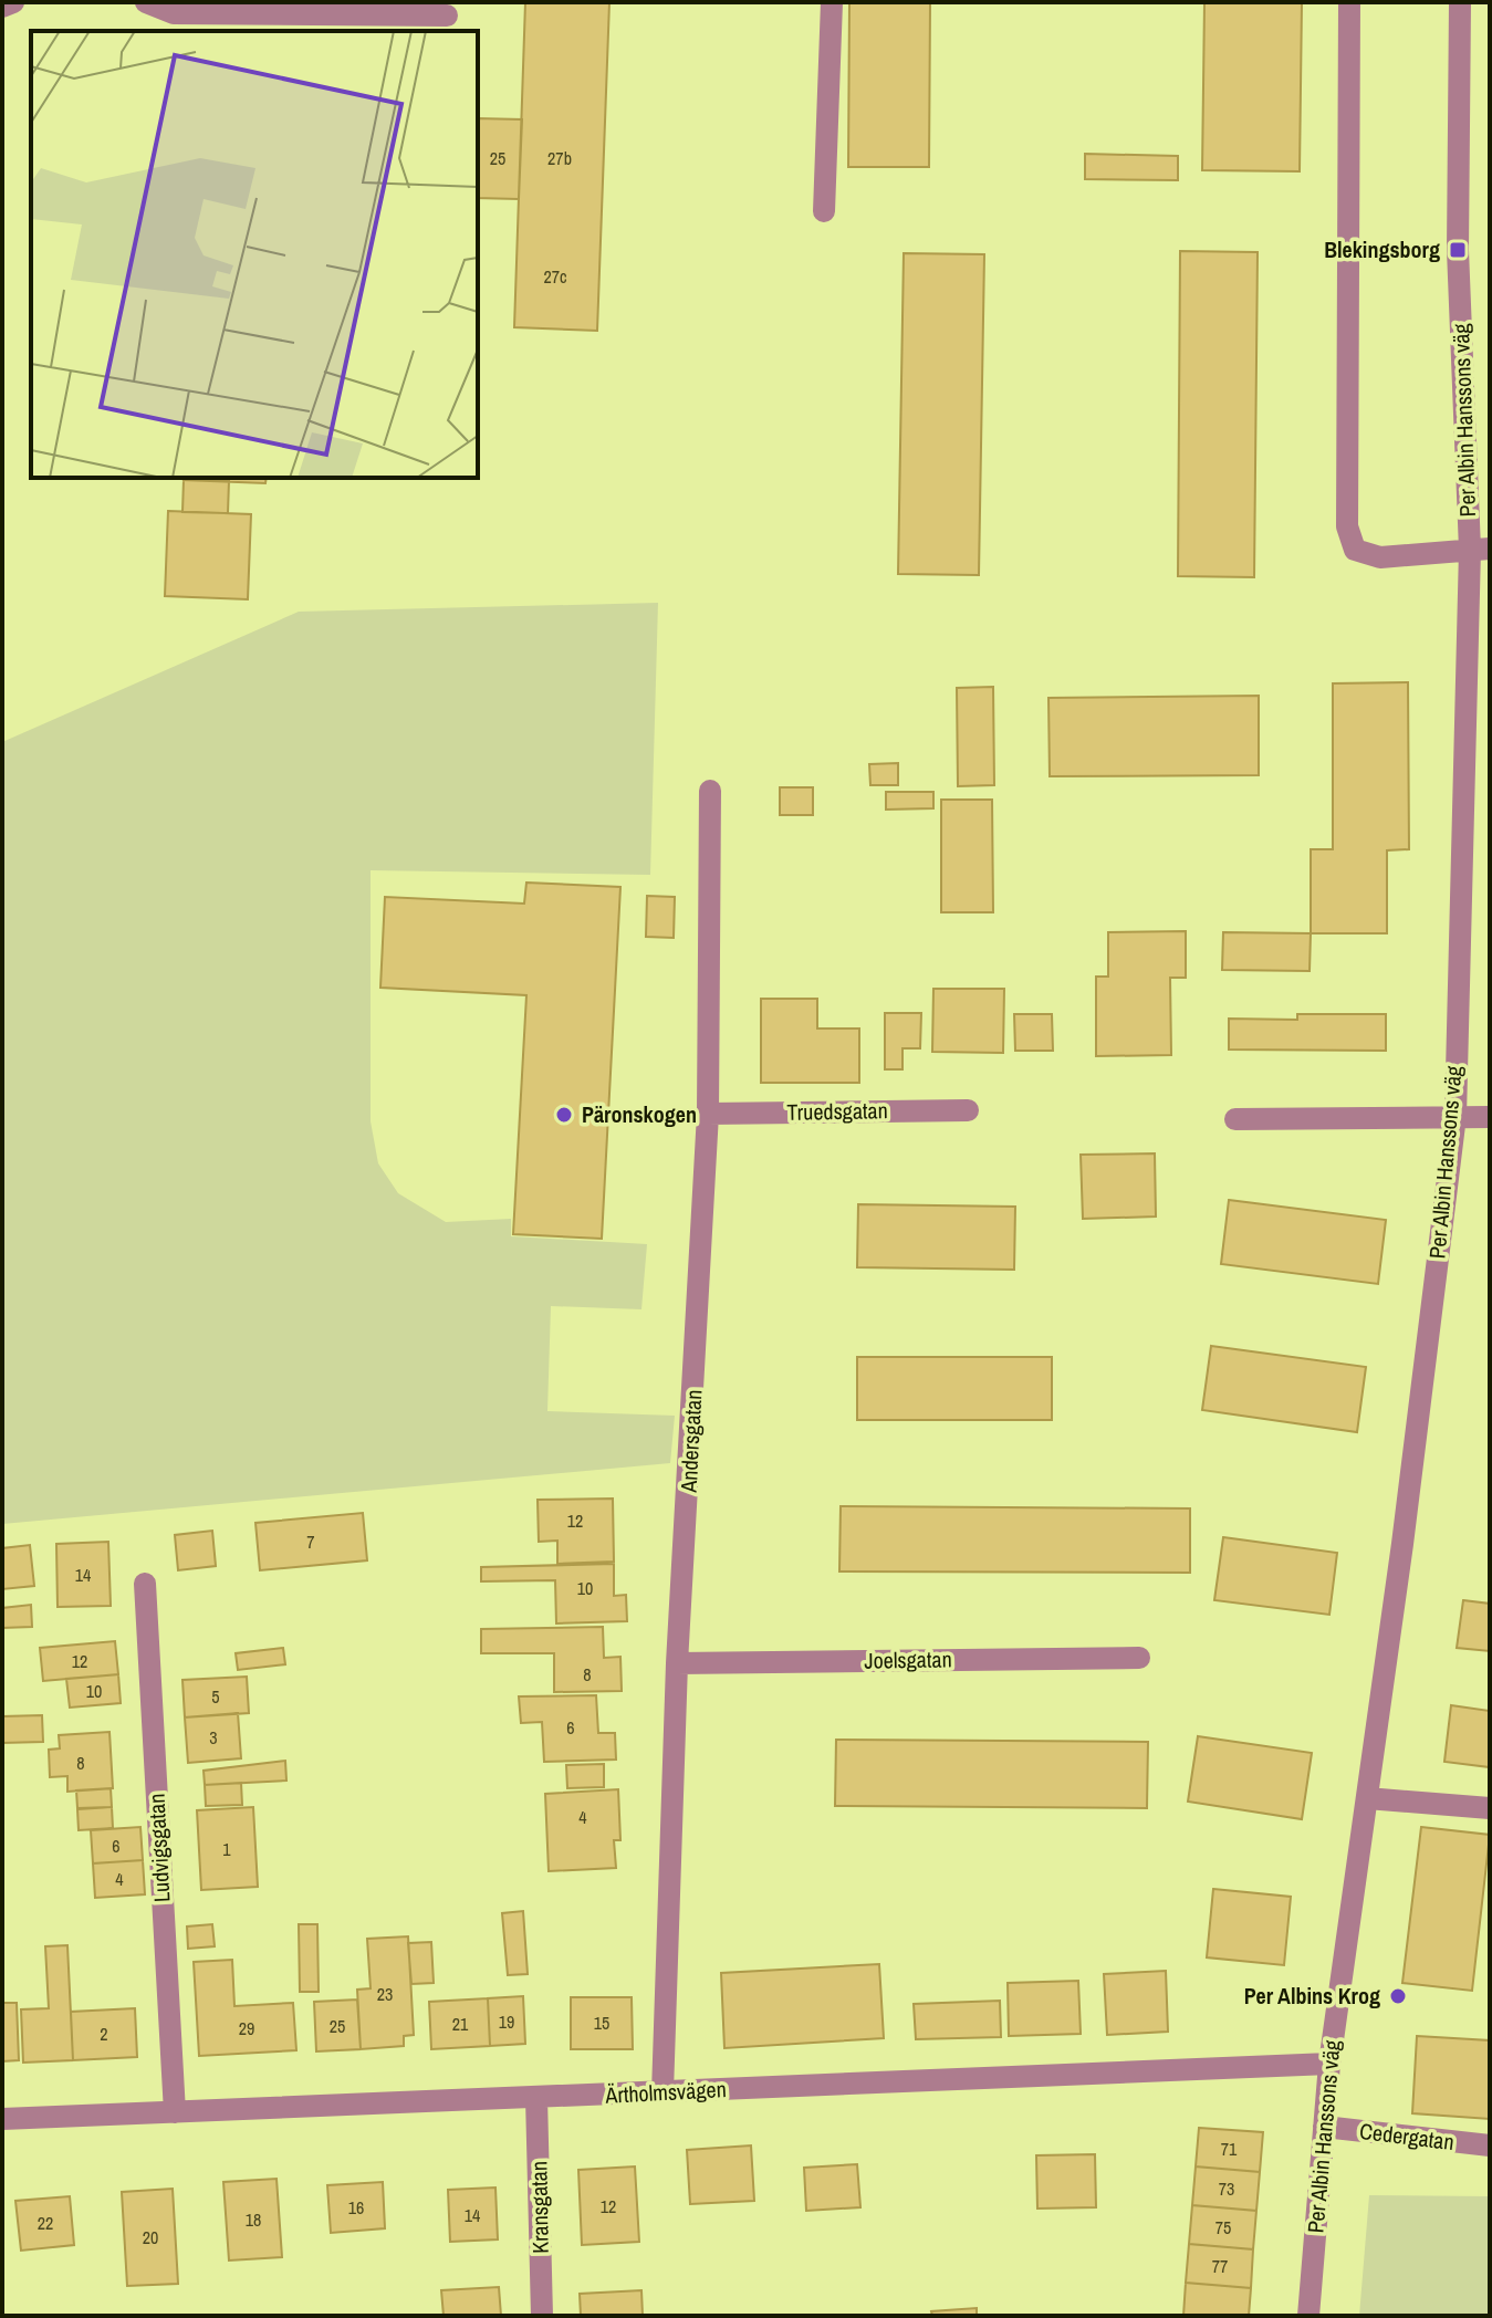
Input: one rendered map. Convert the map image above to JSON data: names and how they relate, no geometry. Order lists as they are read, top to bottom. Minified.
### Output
{"streets":{"street":["Per Albin Hanssons väg","Truedsgatan","Andersgatan","Joelsgatan","Ludvigsgatan","Ärtholmsvägen","Cedergatan","Kransgatan"]},"crossings":[["Per Albin Hanssons väg","Ärtholmsvägen"],["Per Albin Hanssons väg","Cedergatan"],["Truedsgatan","Andersgatan"],["Andersgatan","Joelsgatan"],["Andersgatan","Ärtholmsvägen"],["Ludvigsgatan","Ärtholmsvägen"],["Ärtholmsvägen","Kransgatan"]],"places":{"transit":["Blekingsborg"],"other":["Päronskogen","Per Albins Krog"]},"house_numbers":["25","27b","27c","12","7","14","10","12","8","10","5","6","3","8","4","6","1","4","23","19","15","21","25","29","2","71","73","12","16","14","18","22","75","20","77"]}
